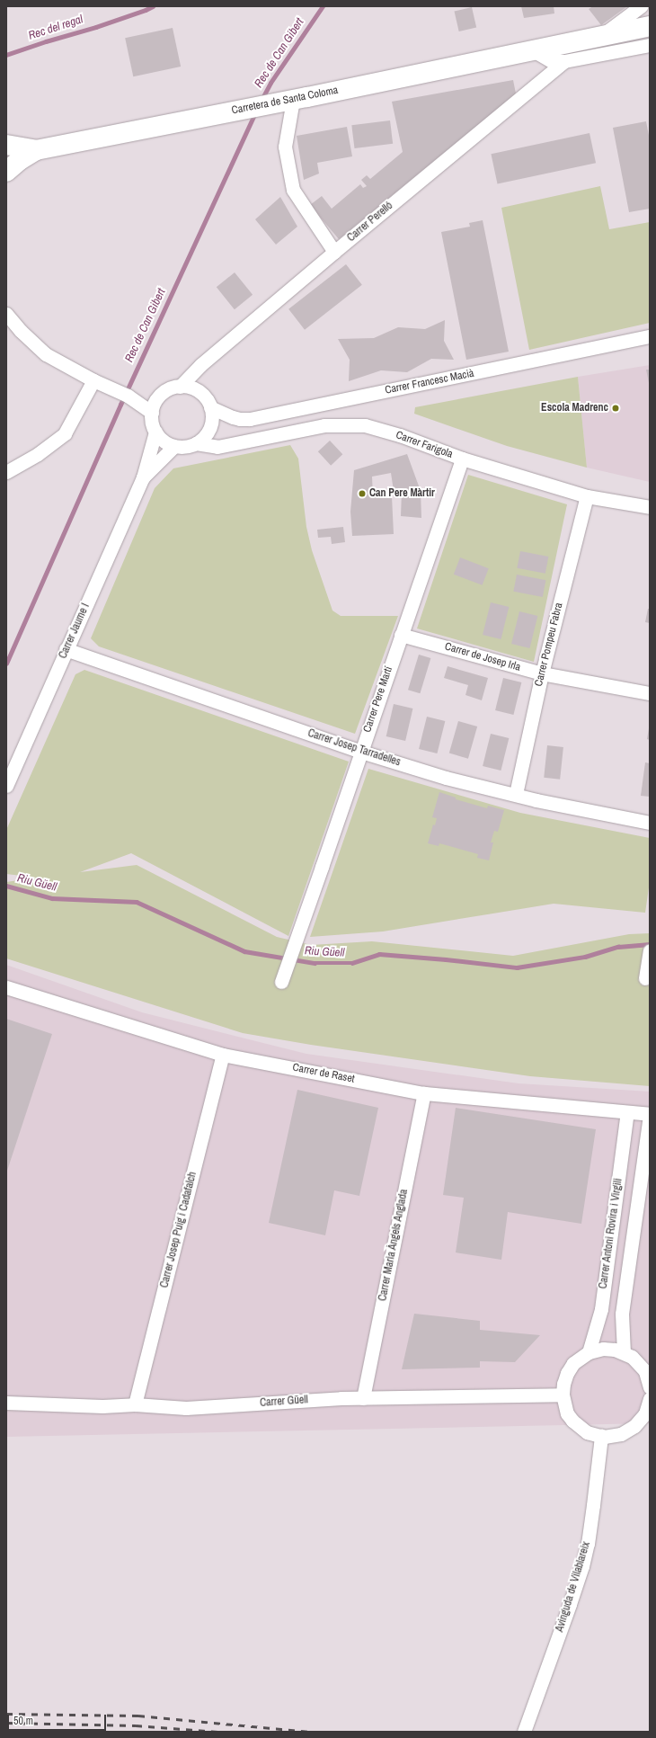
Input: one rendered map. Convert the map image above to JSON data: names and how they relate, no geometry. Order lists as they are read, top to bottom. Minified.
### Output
{"streets":{"main road":["Carretera de Santa Coloma"],"street":["Carrer Perelló","Carrer Francesc Macià","Carrer Farigola","Carrer Jaume I","Carrer Pompeu Fabra","Carrer de Josep Irla","Carrer Pere Martí","Carrer Josep Tarradelles","Carrer de Raset","Carrer Josep Puig i Cadafalch","Carrer Antoni Rovira i Virgili","Carrer Maria Àngels Anglada","Carrer Güell","Avinguda de Vilablareix"]},"crossings":[["Carretera de Santa Coloma","Carrer Perelló"],["Carrer Perelló","Carrer Francesc Macià"],["Carrer Perelló","Carrer Farigola"],["Carrer Perelló","Carrer Jaume I"],["Carrer Francesc Macià","Carrer Farigola"],["Carrer Francesc Macià","Carrer Jaume I"],["Carrer Farigola","Carrer Jaume I"],["Carrer Farigola","Carrer Pompeu Fabra"],["Carrer Farigola","Carrer Pere Martí"],["Carrer Jaume I","Carrer Josep Tarradelles"],["Carrer Pompeu Fabra","Carrer de Josep Irla"],["Carrer Pompeu Fabra","Carrer Josep Tarradelles"],["Carrer de Josep Irla","Carrer Pere Martí"],["Carrer Pere Martí","Carrer Josep Tarradelles"],["Carrer de Raset","Carrer Josep Puig i Cadafalch"],["Carrer de Raset","Carrer Antoni Rovira i Virgili"],["Carrer de Raset","Carrer Maria Àngels Anglada"],["Carrer Josep Puig i Cadafalch","Carrer Güell"],["Carrer Maria Àngels Anglada","Carrer Güell"]],"water":["Rec del regal","Rec de Can Gibert","Riu Güell"],"places":["Escola Madrenc","Can Pere Màrtir"],"scale_bar":"50 m"}
